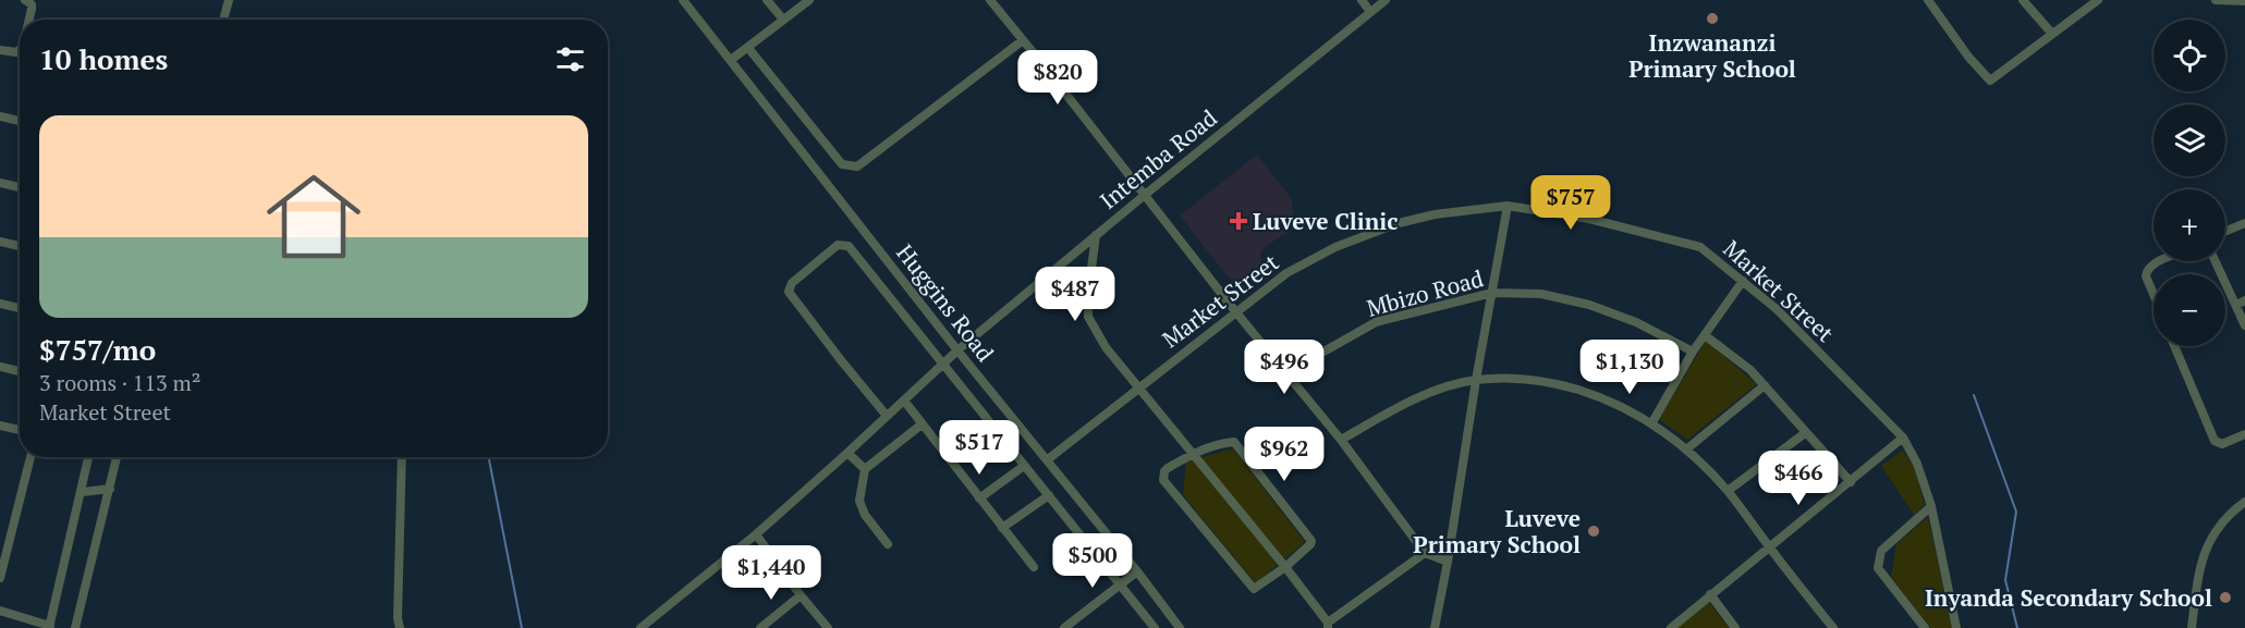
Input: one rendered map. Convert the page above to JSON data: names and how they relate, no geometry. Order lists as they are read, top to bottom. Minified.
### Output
{"streets":{"street":["Intemba Road","Market Street","Mbizo Road","Huggins Road"]},"crossings":[["Intemba Road","Huggins Road"],["Market Street","Huggins Road"]],"places":{"other":["Inzwananzi Primary School","Luveve Primary School","Inyanda Secondary School"],"health":["Luveve Clinic"]},"page":{"map_buttons":["+","−"],"heading":"10 homes","price":["$820","$757","$487","$496","$1,130","$517","$962","$466","$500","$1,440"],"list":[{"name":"$757/mo","note":"3 rooms · 113 m² · Market Street"}]}}
